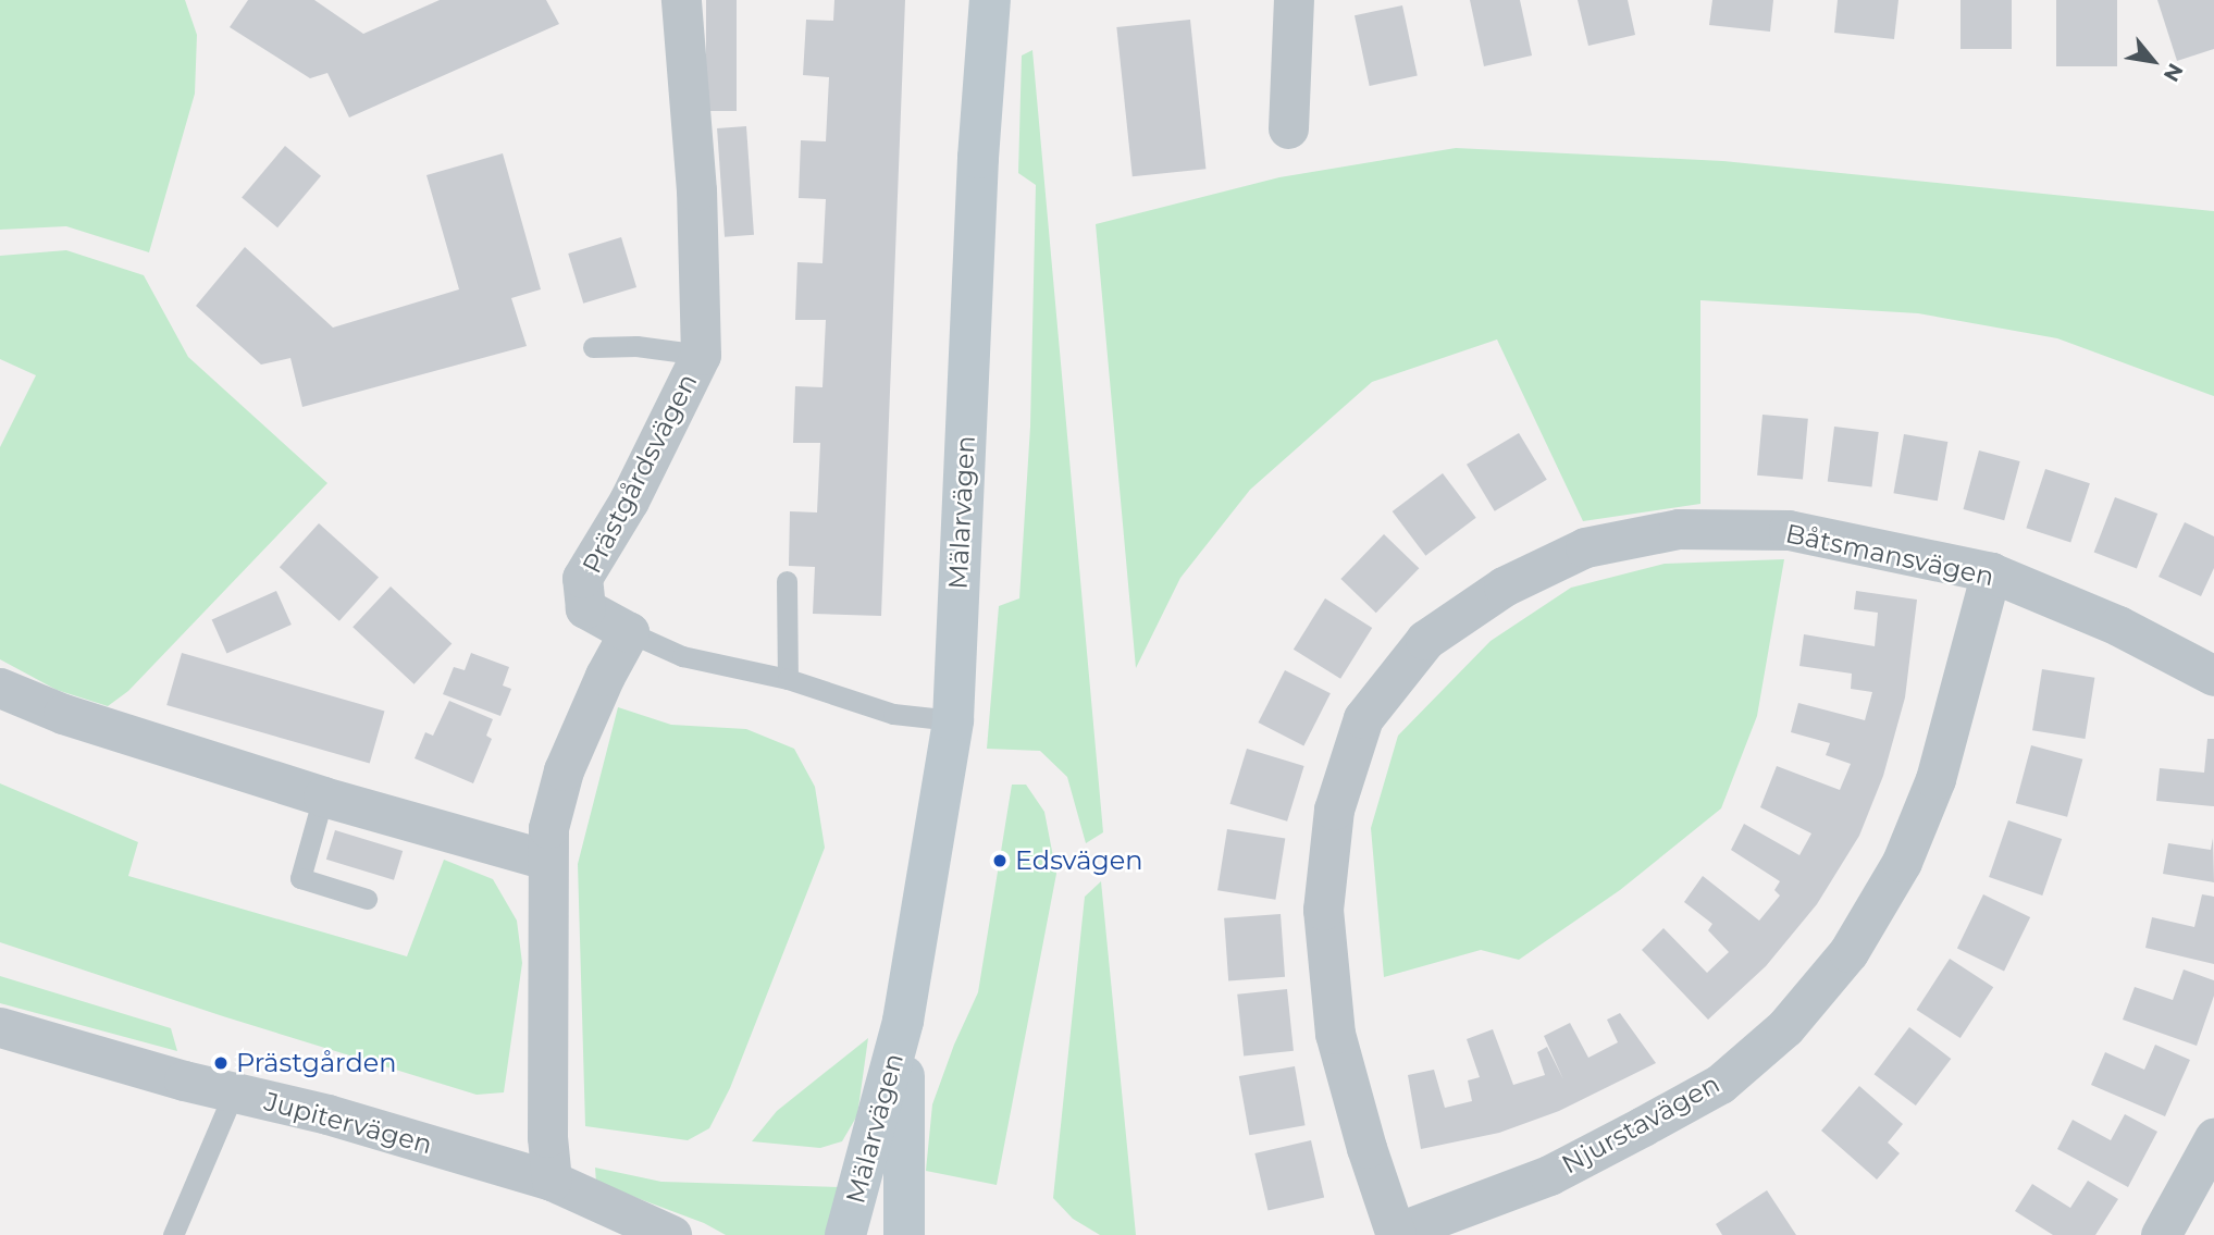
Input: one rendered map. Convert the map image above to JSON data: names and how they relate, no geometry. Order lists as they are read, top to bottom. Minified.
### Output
{"streets":{"main road":["Mälarvägen"],"street":["Prästgårdsvägen","Båtsmansvägen","Jupitervägen","Njurstavägen"]},"crossings":[["Båtsmansvägen","Njurstavägen"]],"places":["Edsvägen","Prästgården"],"north":"bottom right"}
